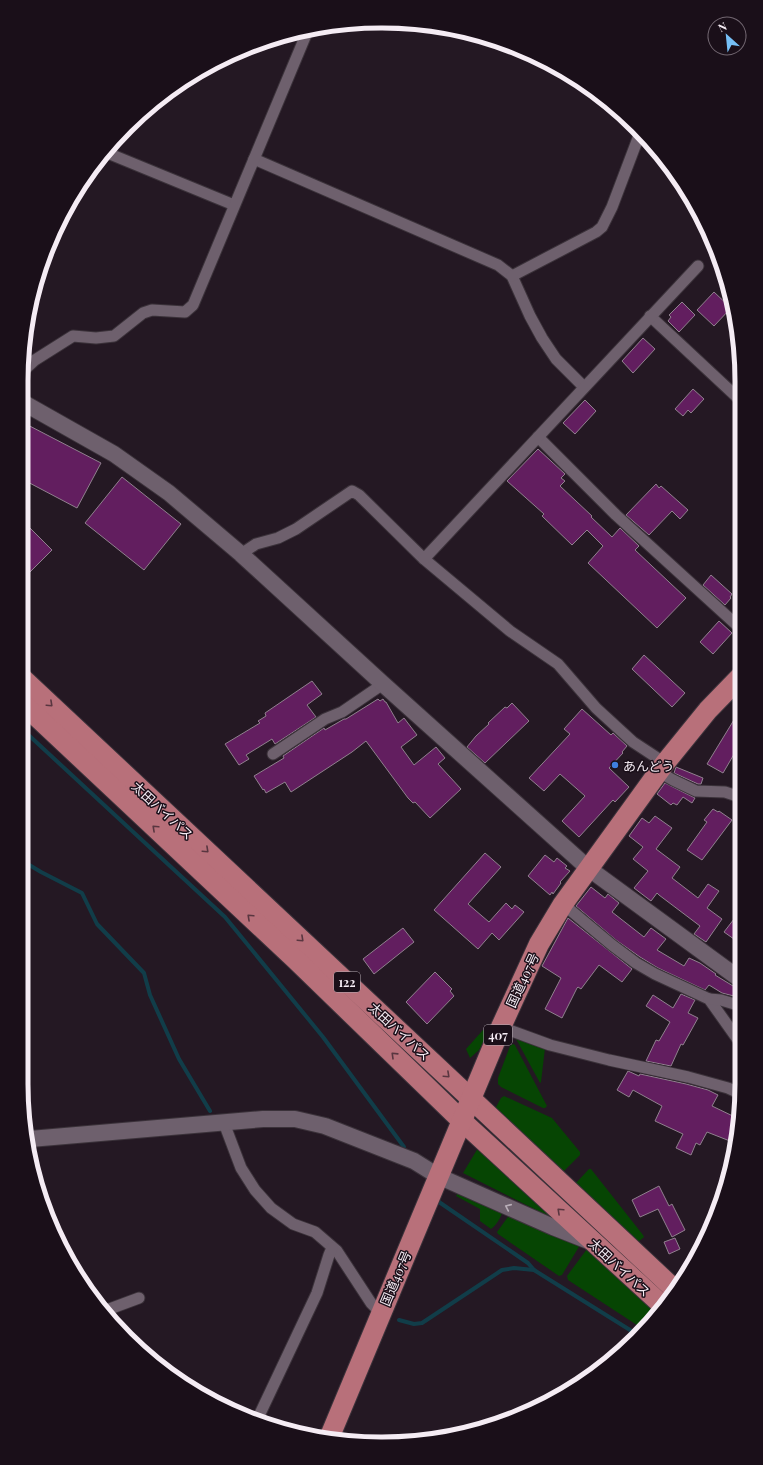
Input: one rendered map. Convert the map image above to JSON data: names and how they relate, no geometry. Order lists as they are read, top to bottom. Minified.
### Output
{"streets":{"highway":["太田バイパス","国道407号","122","407"]},"crossings":[["太田バイパス","国道407号"]],"places":["あんどう"],"north":"top left"}
